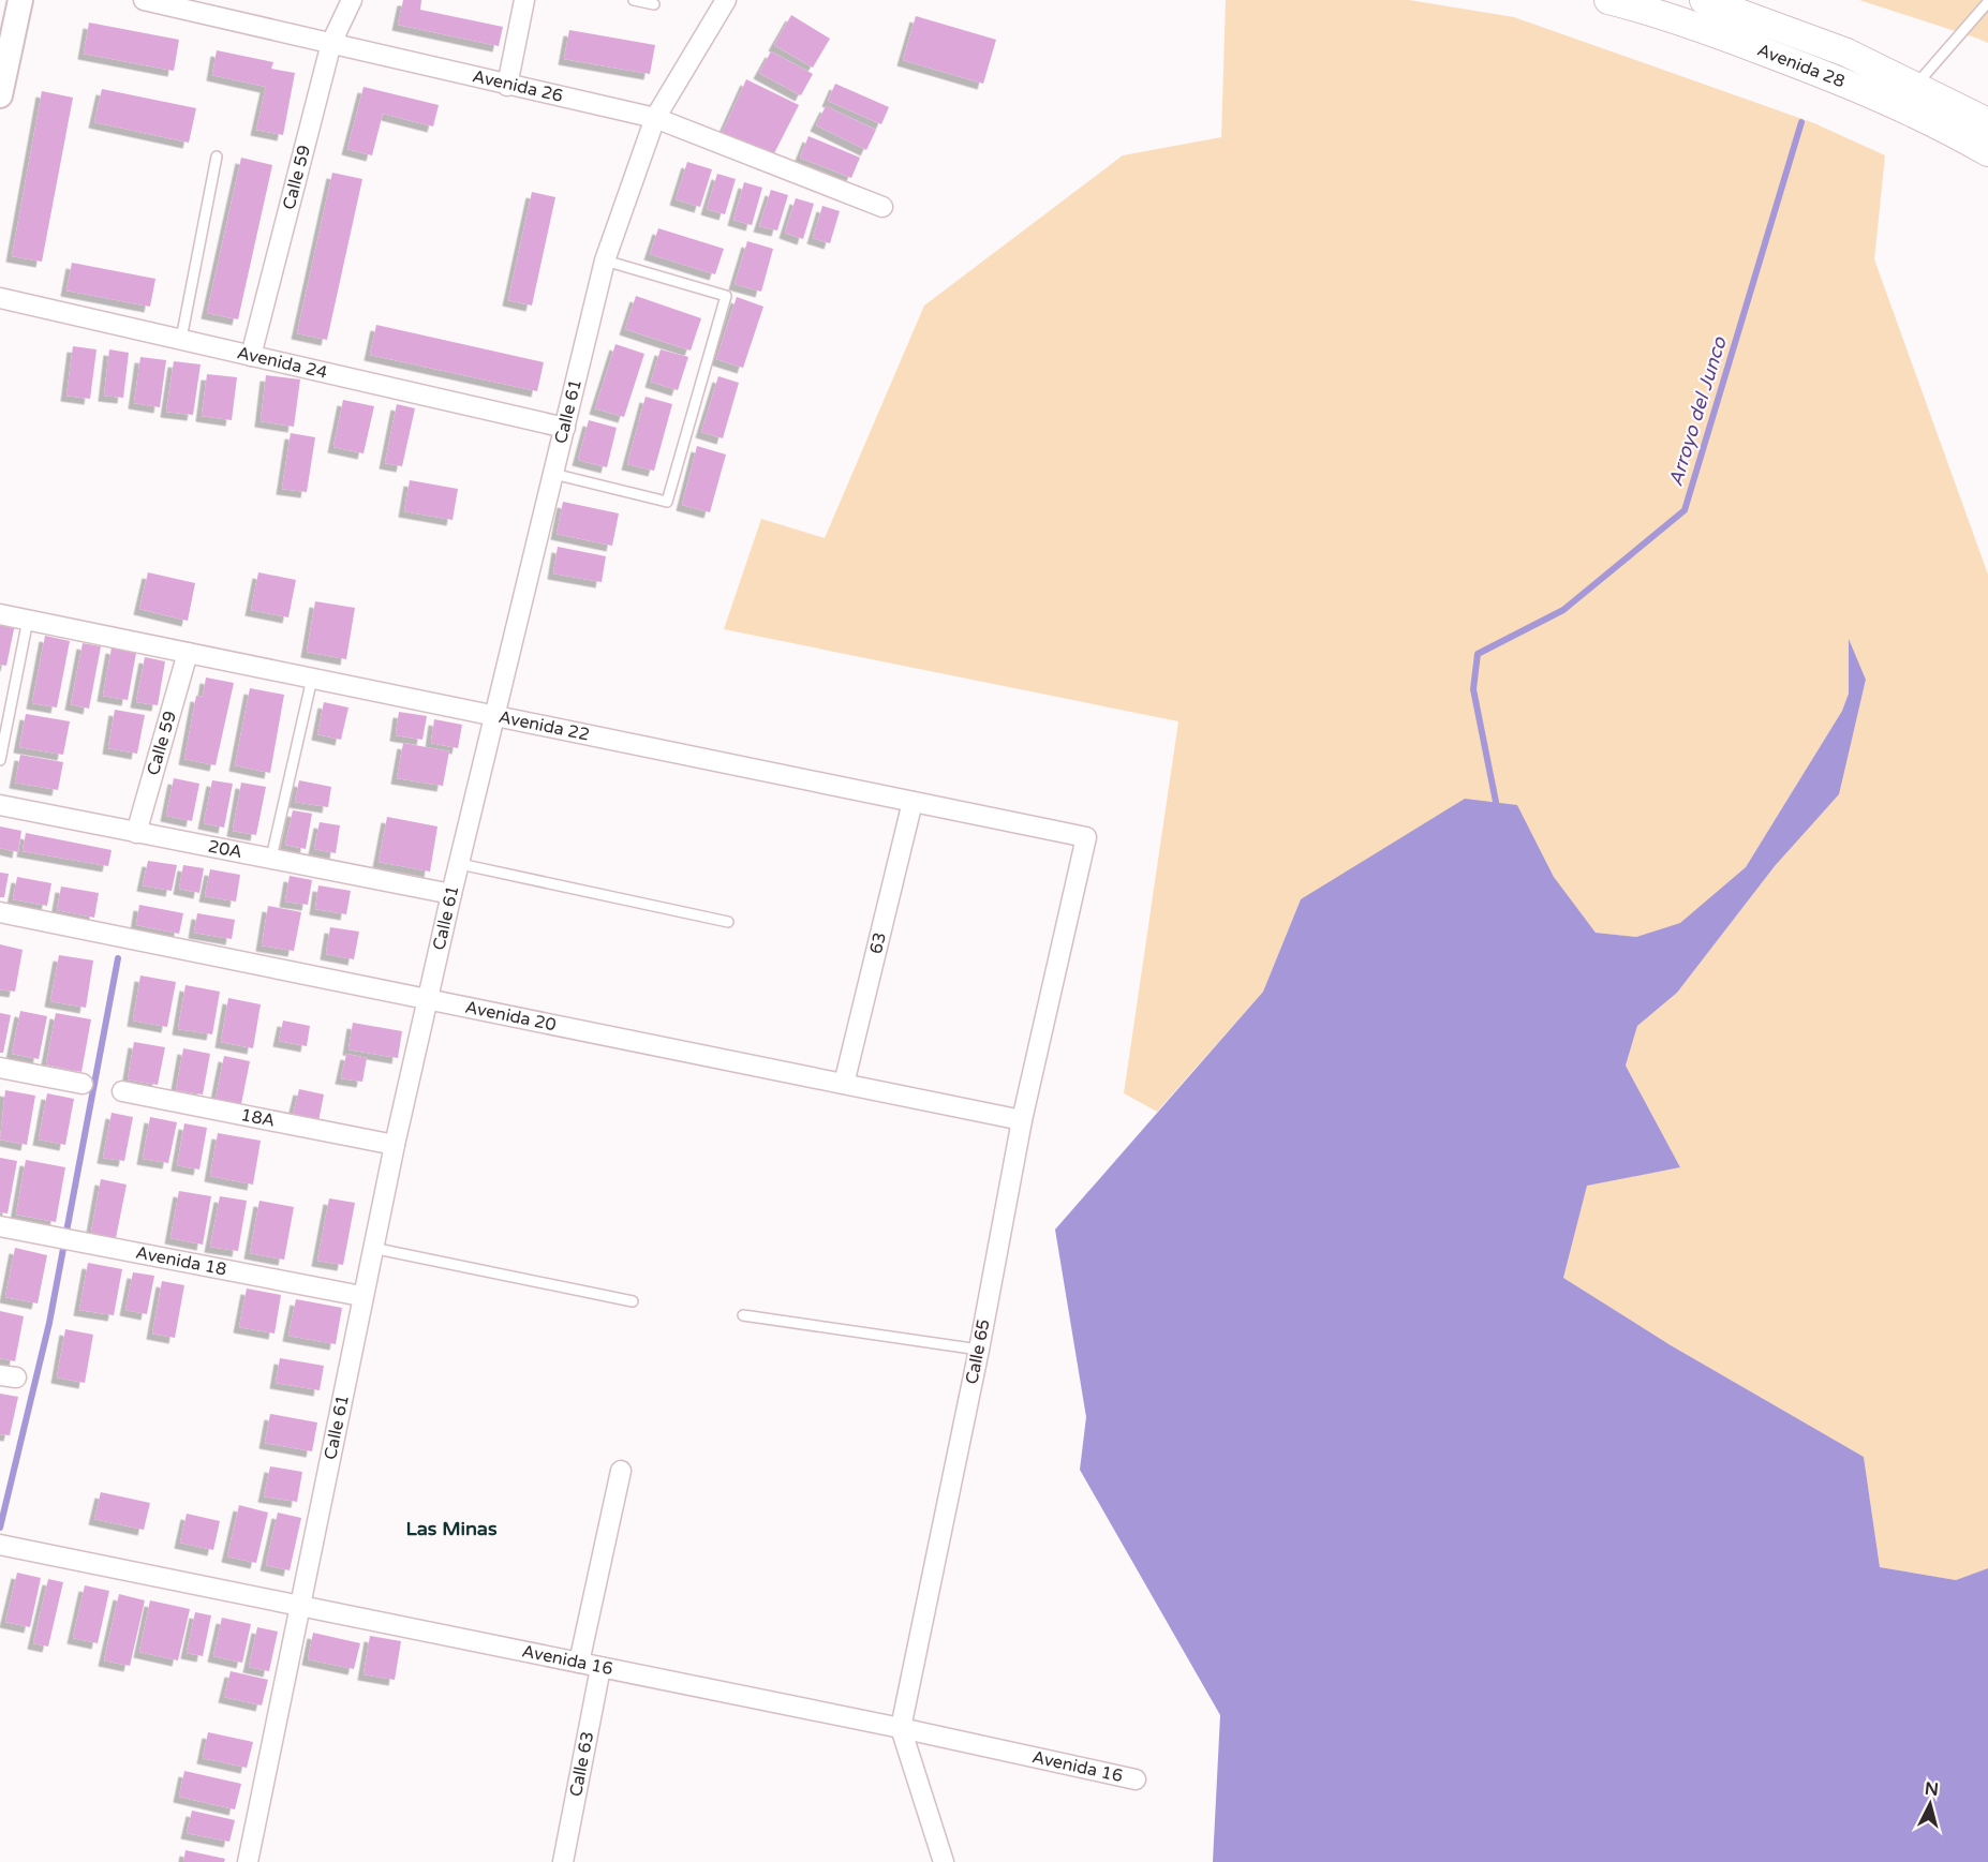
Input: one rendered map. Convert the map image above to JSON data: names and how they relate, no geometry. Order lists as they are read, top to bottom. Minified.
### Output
{"streets":{"main road":["Avenida 28"],"street":["Avenida 26","Calle 59","Avenida 24","Calle 61","Avenida 22","20A","63","Avenida 20","18A","Avenida 18","Calle 65","Avenida 16","Calle 63"]},"crossings":[["Avenida 26","Calle 59"],["Avenida 26","Calle 61"],["Calle 59","Avenida 24"],["Calle 59","Avenida 22"],["Calle 59","20A"],["Avenida 24","Calle 61"],["Calle 61","Avenida 22"],["Calle 61","20A"],["Calle 61","Avenida 20"],["Calle 61","18A"],["Calle 61","Avenida 18"],["Calle 61","Avenida 16"],["Avenida 22","63"],["Avenida 22","Calle 65"],["63","Avenida 20"],["Avenida 20","Calle 65"],["Calle 65","Avenida 16"],["Avenida 16","Calle 63"]],"districts":["Las Minas"],"water":["Arroyo del Junco"],"north":"top"}
